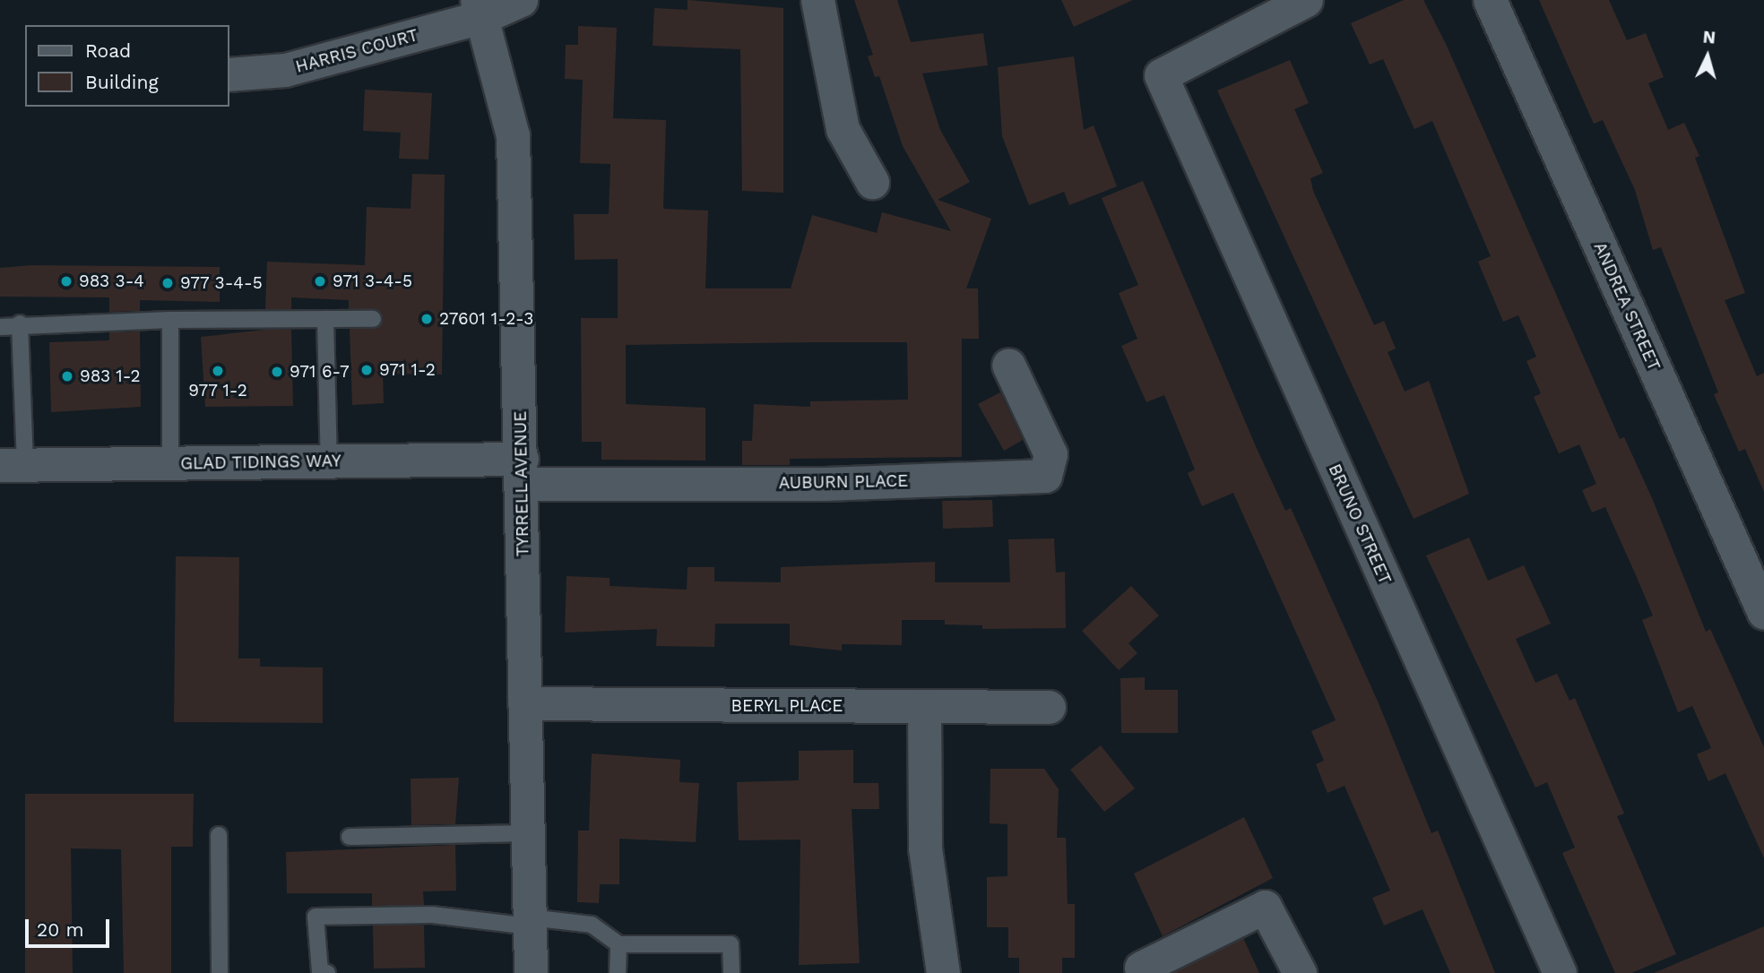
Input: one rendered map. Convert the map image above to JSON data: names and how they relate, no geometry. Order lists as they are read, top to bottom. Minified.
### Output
{"streets":{"street":["HARRIS COURT","ANDREA STREET","GLAD TIDINGS WAY","AUBURN PLACE","TYRRELL AVENUE","BRUNO STREET","BERYL PLACE"]},"crossings":[["HARRIS COURT","TYRRELL AVENUE"],["GLAD TIDINGS WAY","AUBURN PLACE"],["GLAD TIDINGS WAY","TYRRELL AVENUE"],["AUBURN PLACE","TYRRELL AVENUE"],["TYRRELL AVENUE","BERYL PLACE"]],"places":["983 3-4","971 3-4-5","977 3-4-5","27601 1-2-3","971 1-2","977 1-2","971 6-7","983 1-2"],"legend":["Road","Building"],"scale_bar":"20 m","north":"top"}
